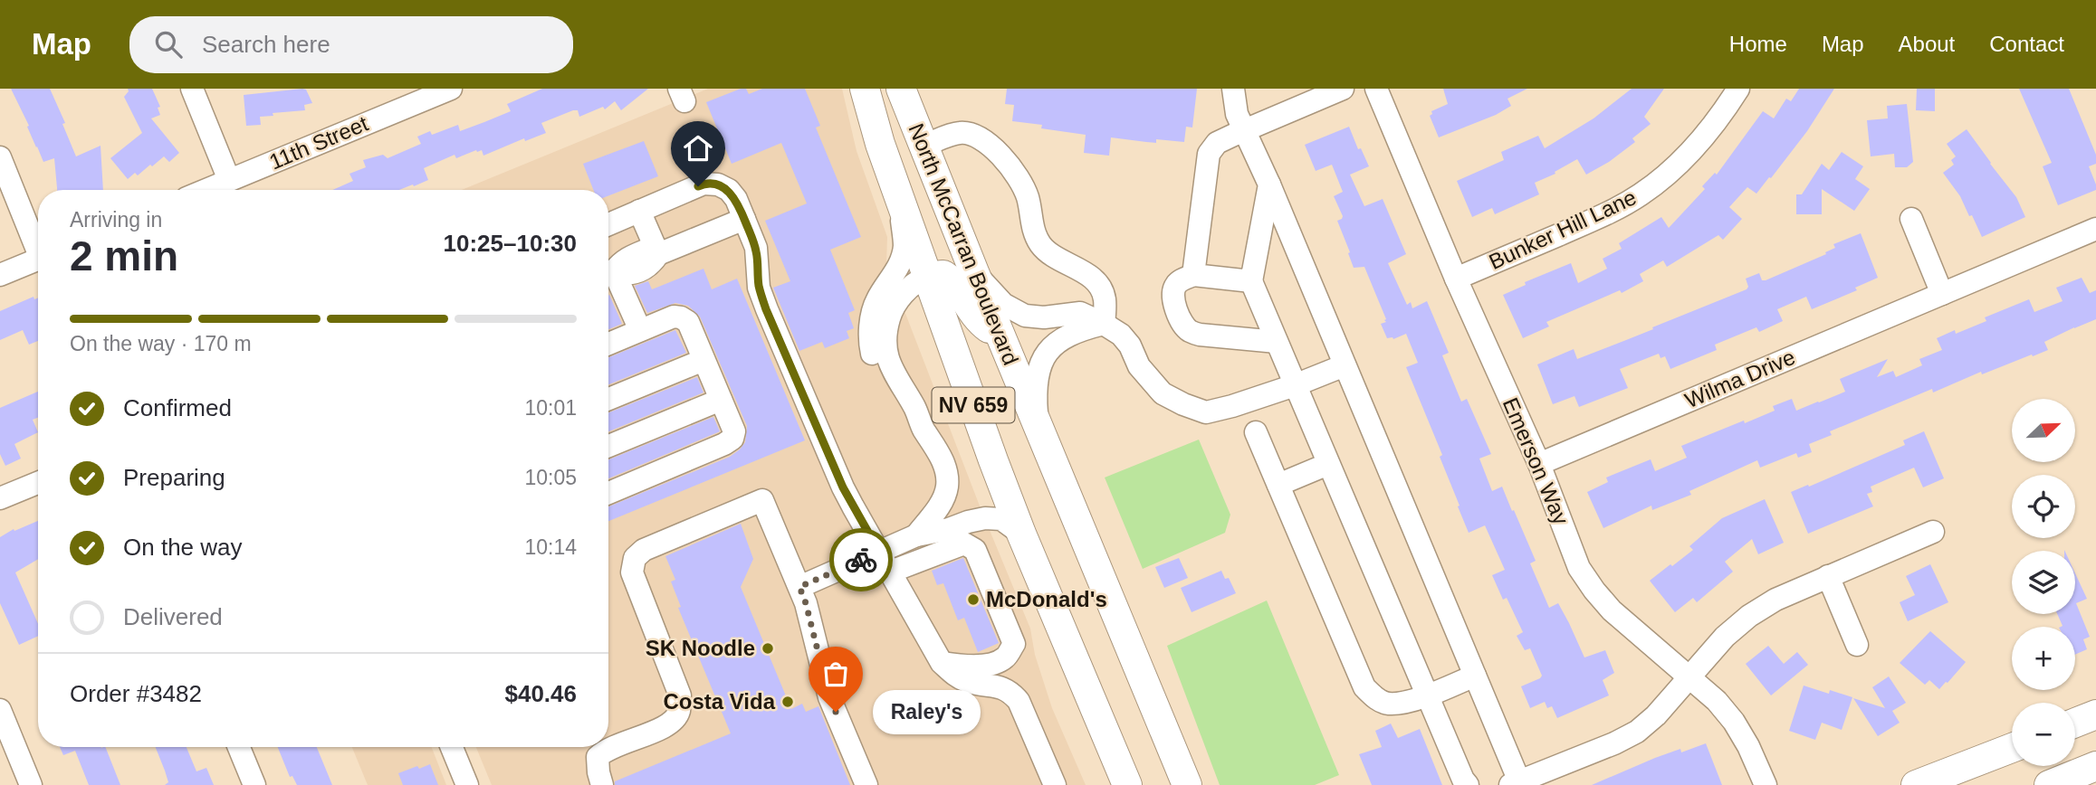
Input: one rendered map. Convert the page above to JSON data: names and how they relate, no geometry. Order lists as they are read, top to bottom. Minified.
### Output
{"streets":{"main road":["North McCarran Boulevard","NV 659"],"street":["11th Street","Bunker Hill Lane","Wilma Drive","Emerson Way"]},"crossings":[["Bunker Hill Lane","Emerson Way"],["Wilma Drive","Emerson Way"]],"places":["McDonald's","SK Noodle","Costa Vida","Raley's"],"north":"top right","page":{"header":"Map","search":"Search here","nav":["Home","Map","About","Contact"],"heading":["2 min","Arriving in","10:25–10:30"],"panel":["Order #3482","$40.46"],"bar":"On the way · 170 m","list":[["Confirmed","10:01"],["Preparing","10:05"],["On the way","10:14"],"Delivered"],"map_buttons":["+","−"],"bubble":"Raley's"}}
